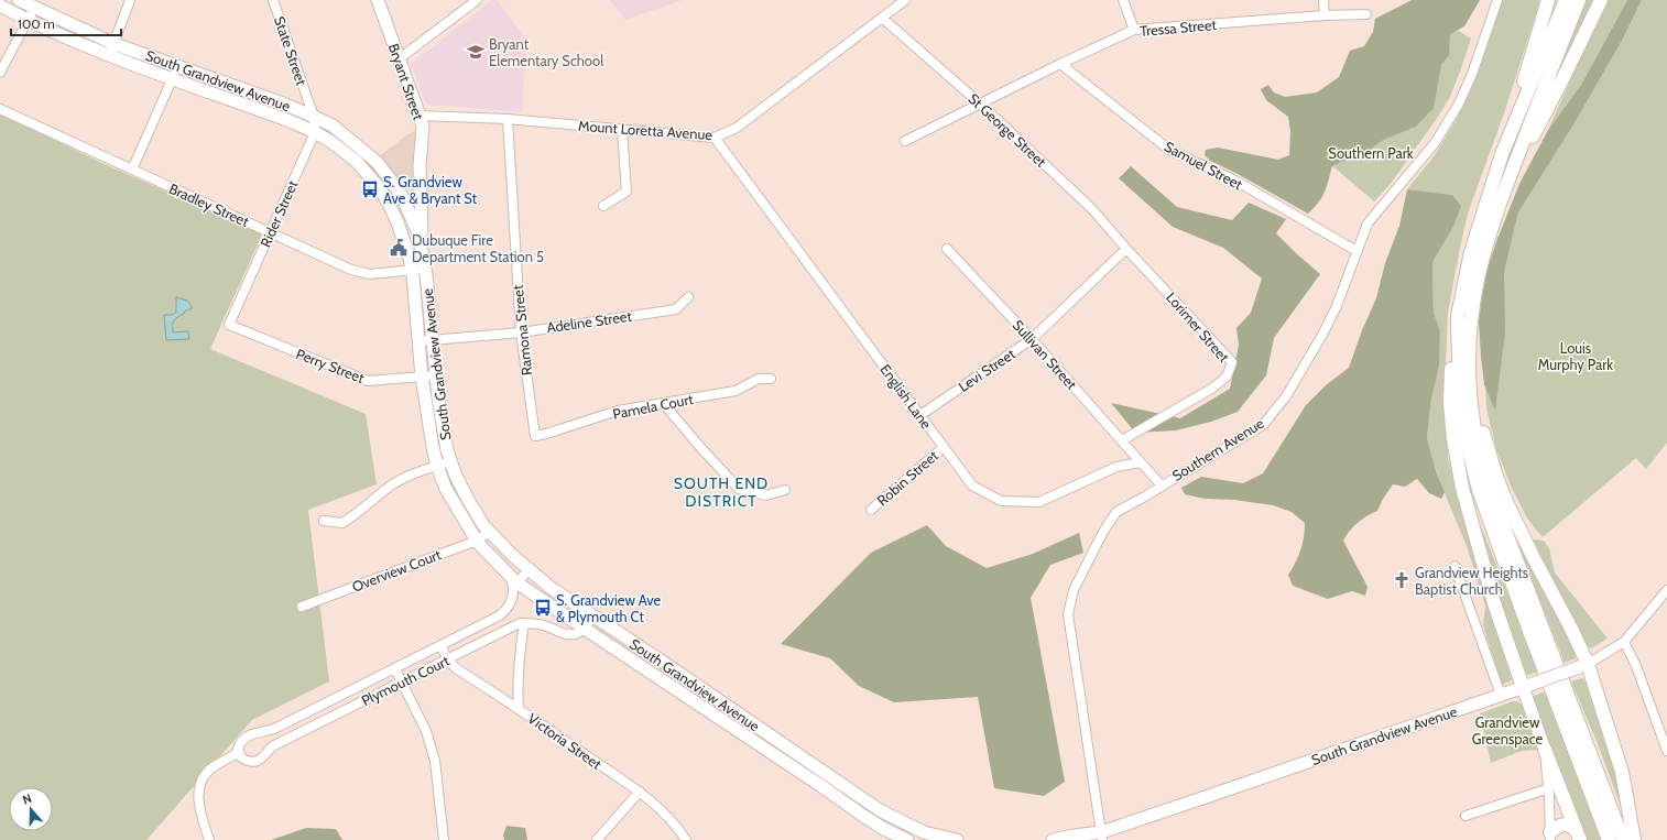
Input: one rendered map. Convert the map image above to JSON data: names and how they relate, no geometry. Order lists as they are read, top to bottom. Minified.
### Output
{"streets":{"main road":["South Grandview Avenue","Bryant Street"],"street":["Tressa Street","State Street","Mount Loretta Avenue","St George Street","Samuel Street","Bradley Street","Rider Street","Adeline Street","Lorimer Street","Ramona Street","Sullivan Street","Perry Street","Levi Street","English Lane","Pamela Court","Southern Avenue","Robin Street","Overview Court","Plymouth Court","Victoria Street"]},"crossings":[["Tressa Street","St George Street"],["Tressa Street","Samuel Street"],["State Street","Rider Street"],["South Grandview Avenue","Bradley Street"],["South Grandview Avenue","Rider Street"],["South Grandview Avenue","Adeline Street"],["South Grandview Avenue","Perry Street"],["South Grandview Avenue","Southern Avenue"],["South Grandview Avenue","Overview Court"],["South Grandview Avenue","Plymouth Court"],["Bryant Street","Mount Loretta Avenue"],["Mount Loretta Avenue","St George Street"],["Mount Loretta Avenue","Ramona Street"],["Mount Loretta Avenue","English Lane"],["St George Street","Lorimer Street"],["St George Street","Levi Street"],["Samuel Street","Southern Avenue"],["Bradley Street","Rider Street"],["Rider Street","Perry Street"],["Adeline Street","Ramona Street"],["Lorimer Street","Sullivan Street"],["Lorimer Street","Levi Street"],["Ramona Street","Pamela Court"],["Sullivan Street","Levi Street"],["Sullivan Street","English Lane"],["Levi Street","English Lane"],["English Lane","Robin Street"],["Plymouth Court","Victoria Street"]],"districts":["SOUTH END DISTRICT"],"parks":["Southern Park","Louis Murphy Park","Grandview Greenspace"],"places":{"school or university":["Bryant Elementary School"],"bus stop":["S. Grandview Ave & Bryant St","S. Grandview Ave & Plymouth Ct"],"public building":["Dubuque Fire Department Station 5"],"church":["Grandview Heights Baptist Church"]},"scale_bar":"100 m","north":"top"}
